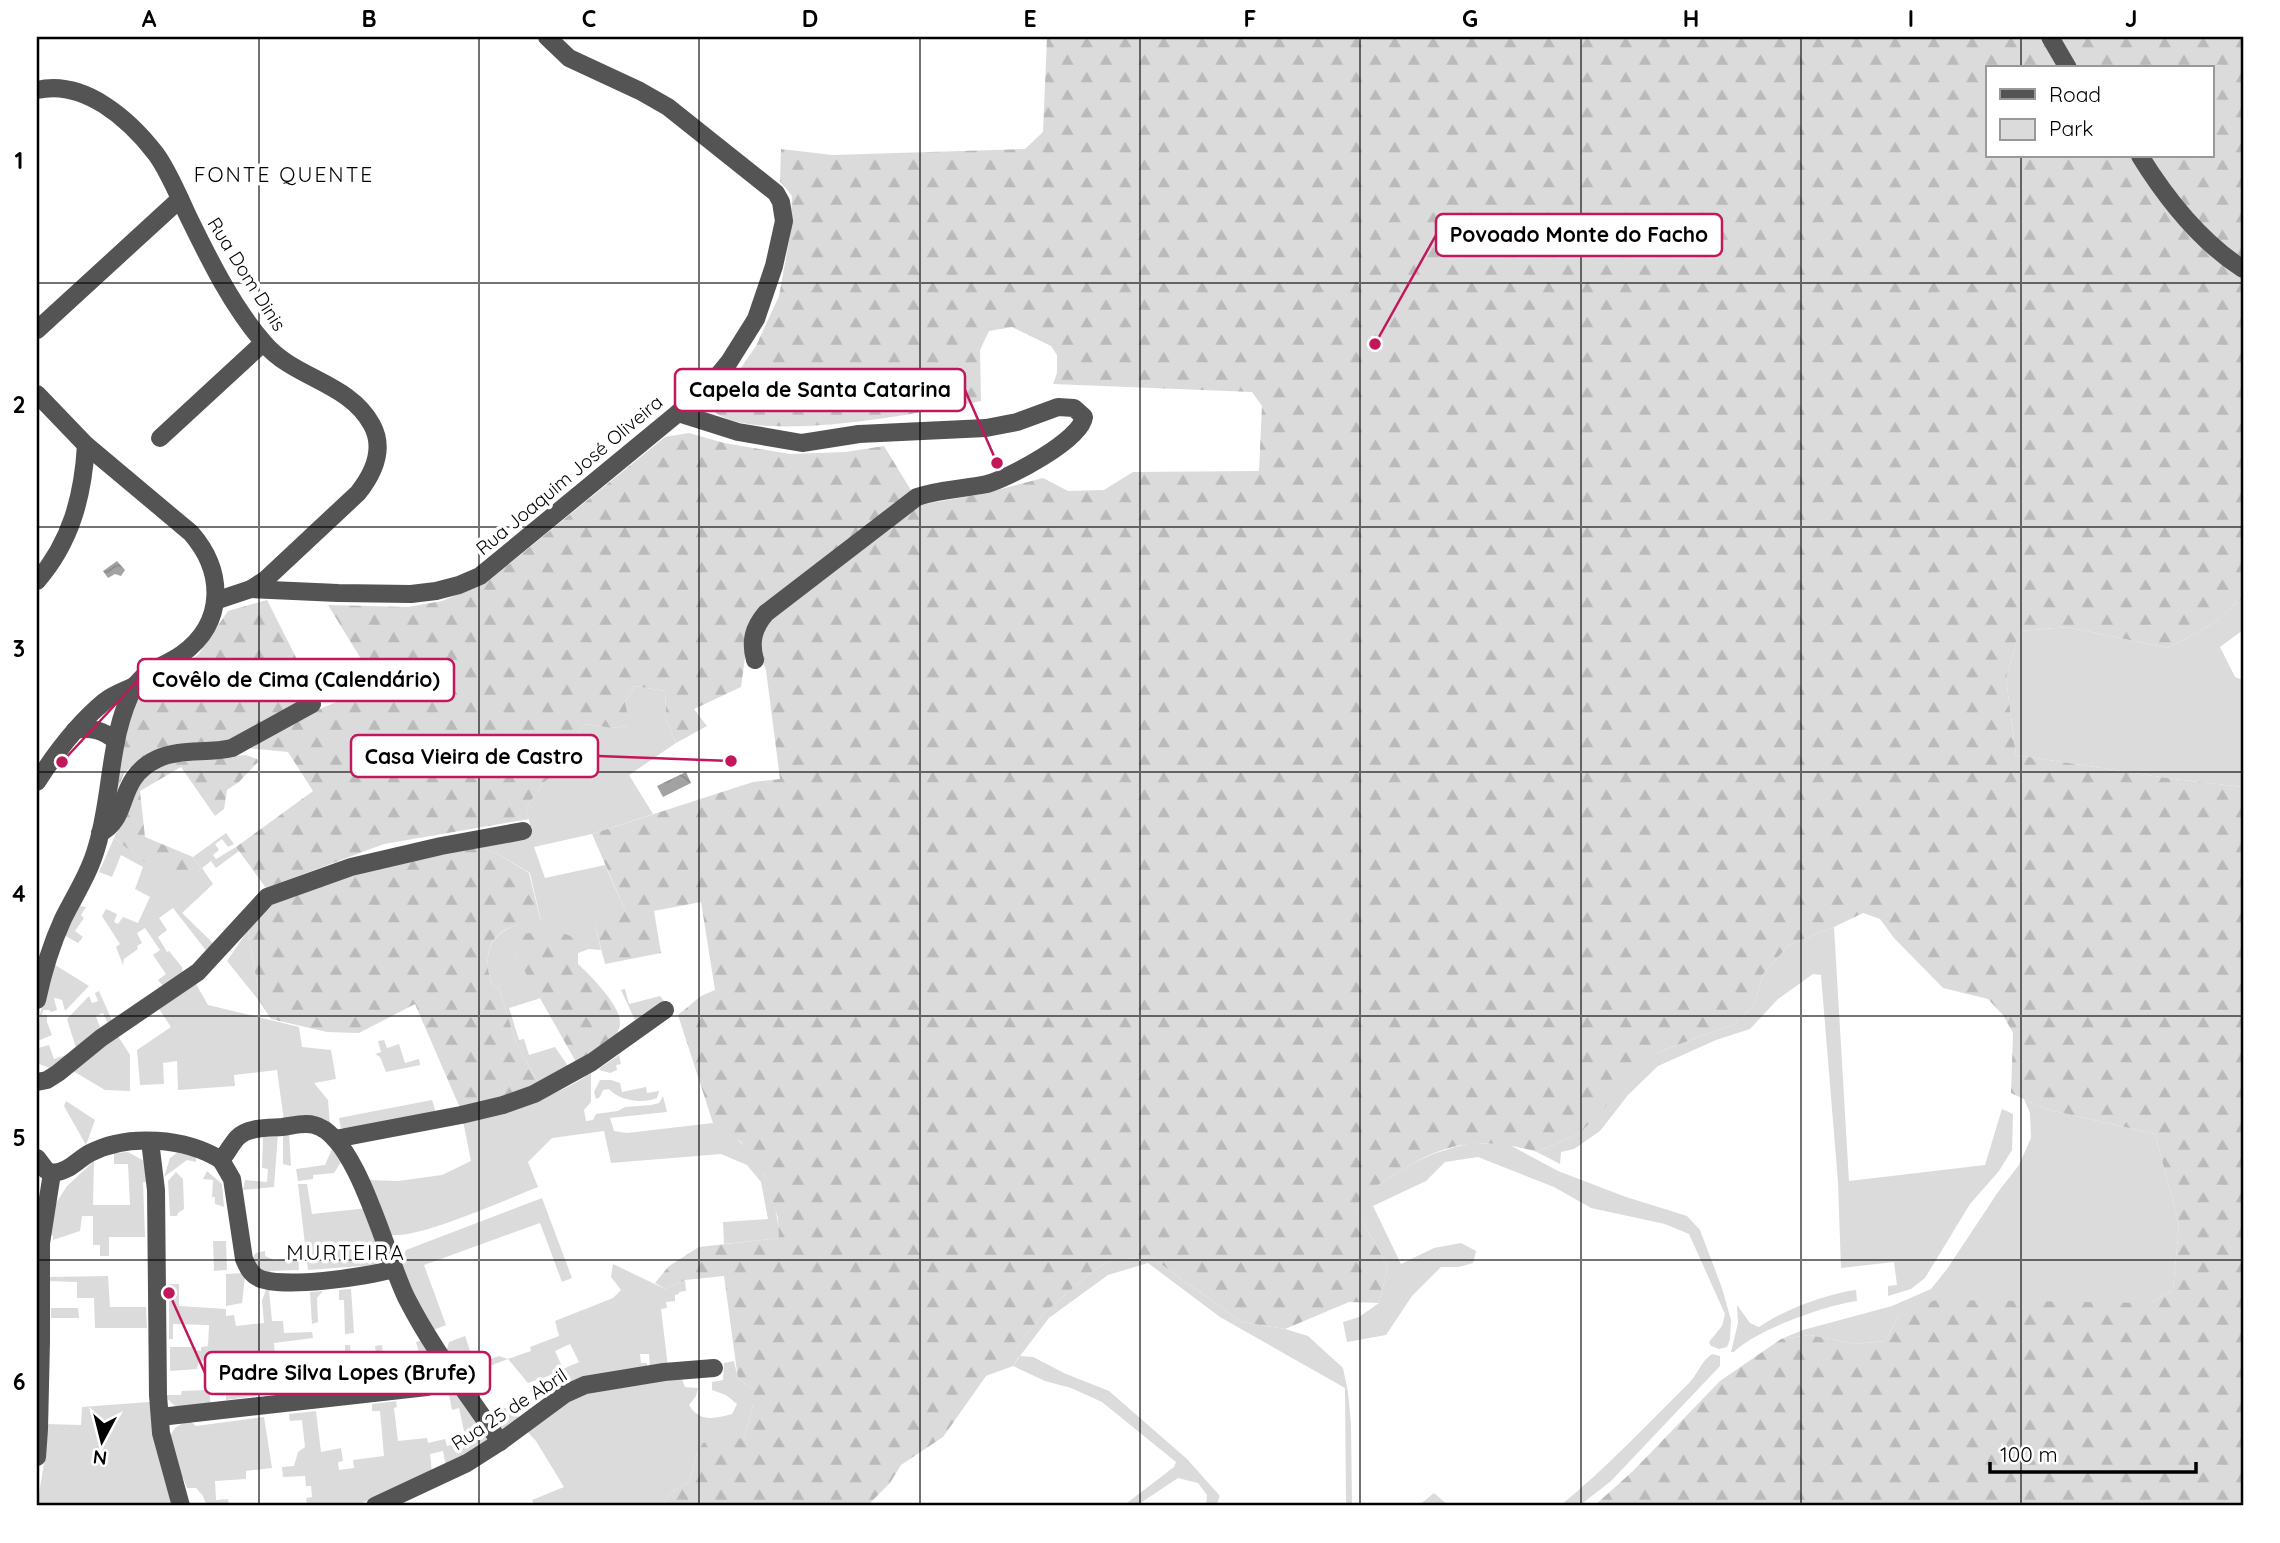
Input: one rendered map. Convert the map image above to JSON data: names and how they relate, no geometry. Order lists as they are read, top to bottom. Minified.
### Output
{"streets":{"street":["Rua Dom Dinis","Rua Joaquim José Oliveira","Rua 25 de Abril"]},"crossings":[["Rua Dom Dinis","Rua Joaquim José Oliveira"]],"districts":["FONTE QUENTE","MURTEIRA"],"places":["Povoado Monte do Facho","Capela de Santa Catarina","Casa Vieira de Castro","Covêlo de Cima (Calendário)","Padre Silva Lopes (Brufe)"],"legend":["Road","Park"],"scale_bar":"100 m","north":"bottom","grid":{"columns":["A","B","C","D","E","F","G","H","I","J"],"rows":["1","2","3","4","5","6"]}}
